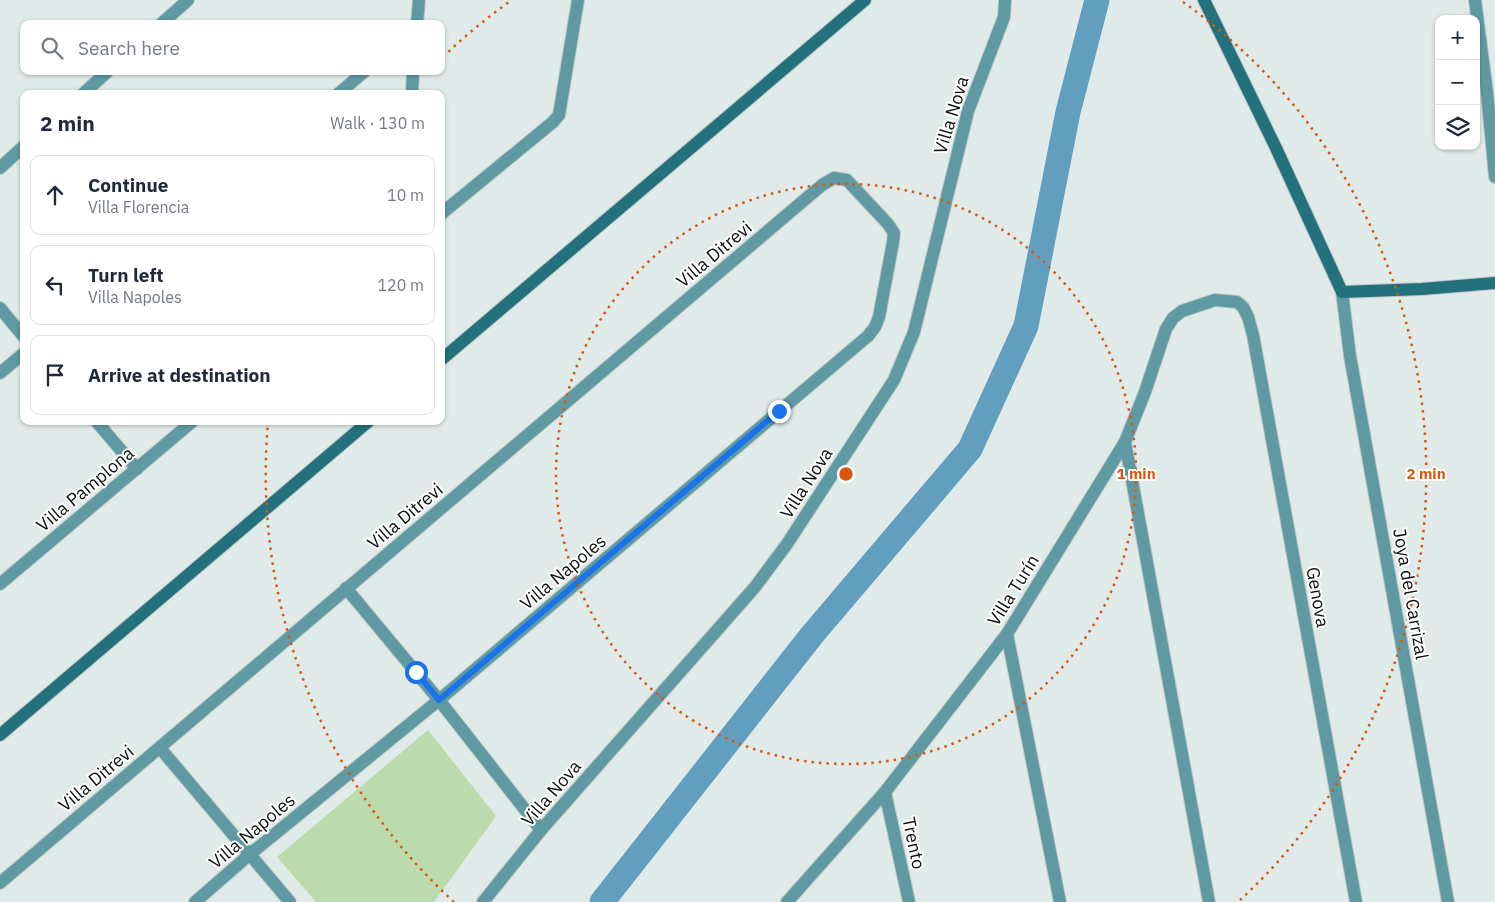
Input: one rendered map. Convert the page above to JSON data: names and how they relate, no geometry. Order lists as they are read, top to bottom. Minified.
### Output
{"streets":{"street":["Villa Nova","Villa Ditrevi","Villa Pamplona","Villa Napoles","Villa Turín","Joya del Carrizal","Genova","Trento"]},"crossings":[["Villa Ditrevi","Villa Napoles"],["Villa Turín","Genova"],["Villa Turín","Trento"]],"page":{"map_buttons":["+","−"],"search":"Search here","heading":["2 min","Walk · 130 m"],"list":[["Continue","Villa Florencia","10 m"],["Turn left","Villa Napoles","120 m"],"Arrive at destination"]},"rings":["1 min","2 min"]}
